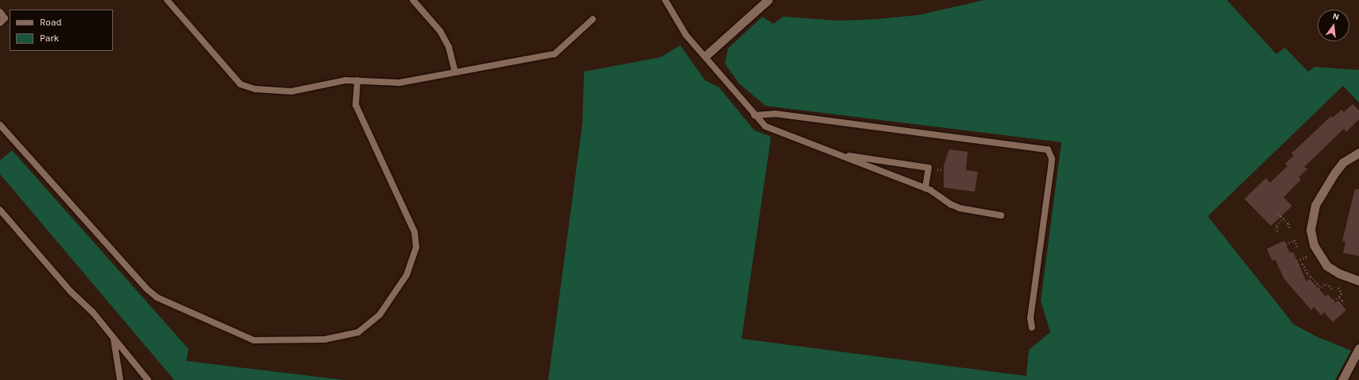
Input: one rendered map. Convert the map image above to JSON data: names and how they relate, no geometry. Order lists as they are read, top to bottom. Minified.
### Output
{"legend":["Road","Park"],"north":"top"}
